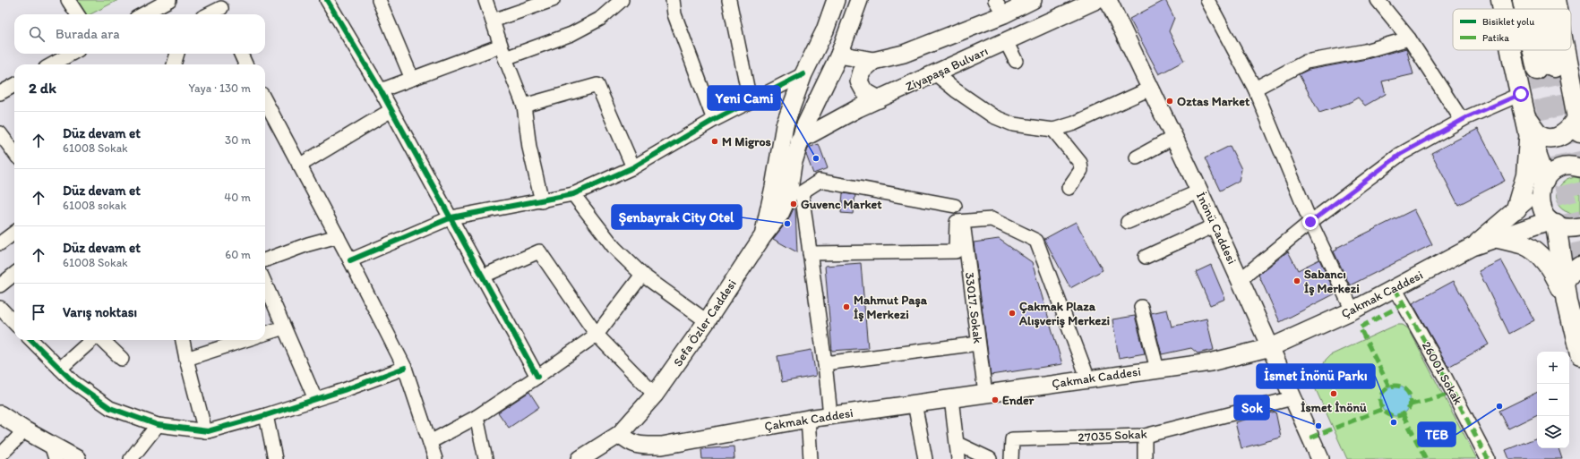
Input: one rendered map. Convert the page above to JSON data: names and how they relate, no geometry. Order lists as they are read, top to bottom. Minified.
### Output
{"streets":{"main road":["Ziyapaşa Bulvarı","İnönü Caddesi","Çakmak Caddesi","Sefa Özler Caddesi"],"street":["33017. Sokak","26001 Sokak","27035 Sokak"]},"crossings":[["Ziyapaşa Bulvarı","Sefa Özler Caddesi"],["İnönü Caddesi","Çakmak Caddesi"],["İnönü Caddesi","27035 Sokak"],["Çakmak Caddesi","33017. Sokak"],["Çakmak Caddesi","Sefa Özler Caddesi"],["Çakmak Caddesi","26001 Sokak"]],"places":["Oztas Market","M Migros","Yeni Cami","Guvenc Market","Şenbayrak City Otel","Sabancı İş Merkezi","Mahmut Paşa İş Merkezi","Çakmak Plaza Alışveriş Merkezi","İsmet İnönü","Ender","TEB","İsmet İnönü Parkı","Sok"],"legend":["Bisiklet yolu","Patika"],"page":{"search":"Burada ara","heading":["2 dk","Yaya · 130 m"],"list":[["Düz devam et","61008 Sokak","30 m"],["Düz devam et","61008 sokak","40 m"],["Düz devam et","61008 Sokak","60 m"],"Varış noktası"],"map_buttons":["+","−"]}}
